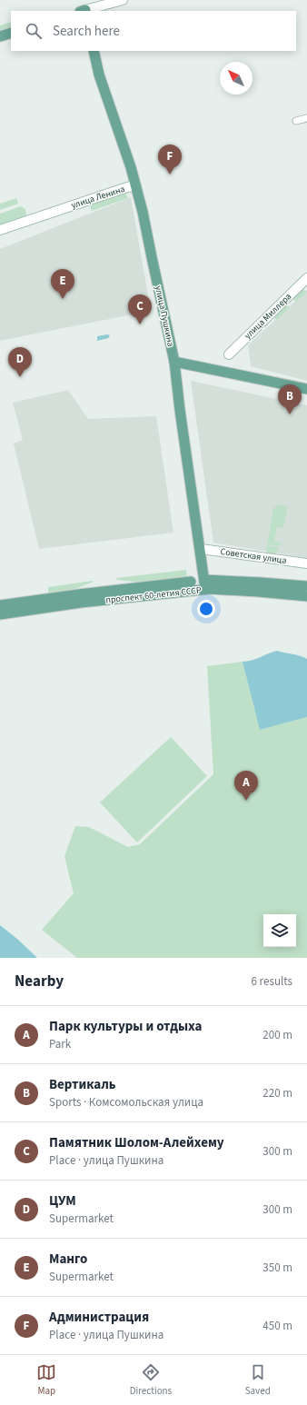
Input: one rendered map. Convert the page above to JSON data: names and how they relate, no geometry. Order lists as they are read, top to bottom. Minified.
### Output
{"streets":{"main road":["улица Пушкина","проспект 60-летия СССР"],"street":["улица Ленина","улица Миллера","Советская улица"]},"crossings":[["улица Ленина","улица Пушкина"],["улица Пушкина","Советская улица"],["улица Пушкина","проспект 60-летия СССР"]],"north":"top left","page":{"search":"Search here","pins":["F","E","C","D","B","A"],"heading":["Nearby","6 results"],"list":[{"mark":"A","name":"Парк культуры и отдыха","note":"Park","value":"200 m"},{"mark":"B","name":"Вертикаль","note":"Sports · Комсомольская улица","value":"220 m"},{"mark":"C","name":"Памятник Шолом-Алейхему","note":"Place · улица Пушкина","value":"300 m"},{"mark":"D","name":"ЦУМ","note":"Supermarket","value":"300 m"},{"mark":"E","name":"Манго","note":"Supermarket","value":"350 m"},{"mark":"F","name":"Администрация","note":"Place · улица Пушкина","value":"450 m"}],"nav":["Map","Directions","Saved"]}}
